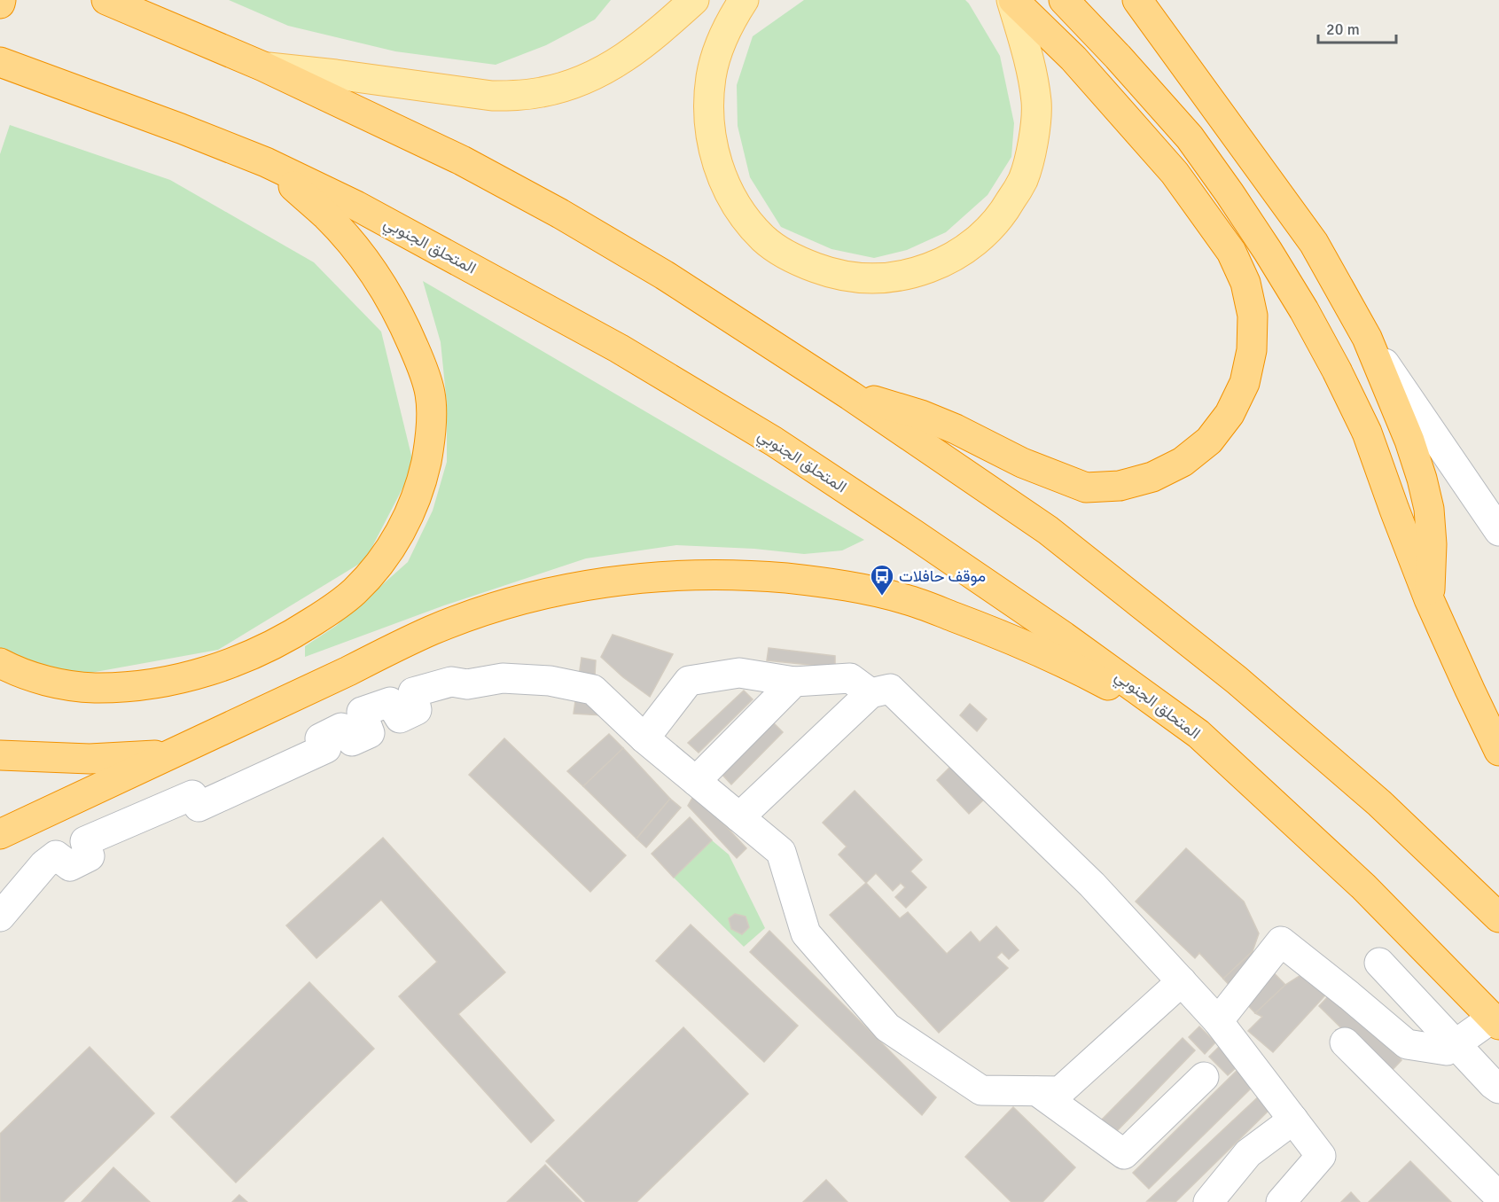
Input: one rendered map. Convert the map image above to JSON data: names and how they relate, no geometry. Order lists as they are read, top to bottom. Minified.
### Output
{"streets":{"highway":["المتحلق الجنوبي"]},"places":{"bus stop":["موقف حافلات"]},"scale_bar":"20 m"}
